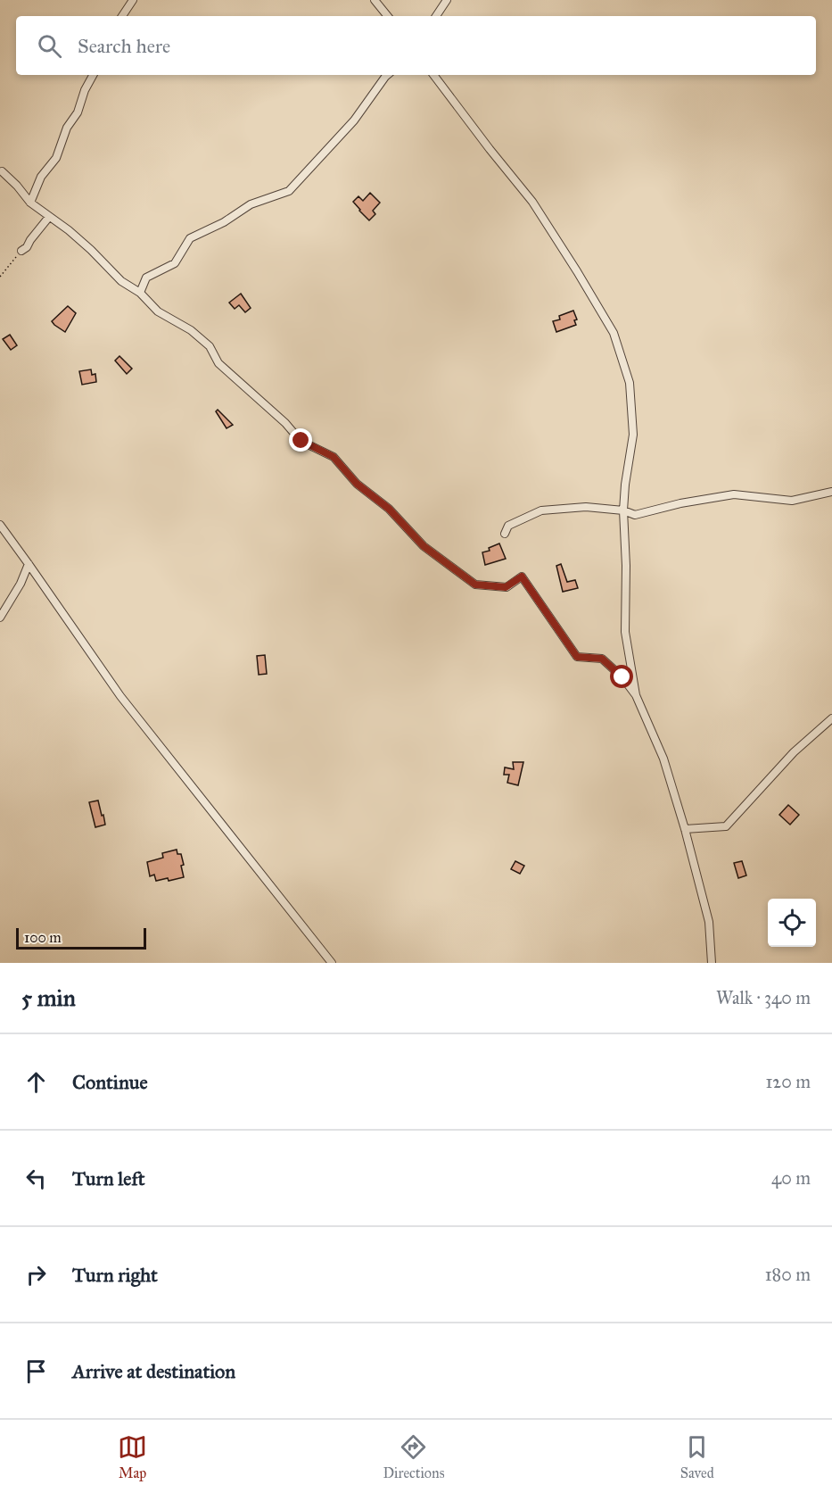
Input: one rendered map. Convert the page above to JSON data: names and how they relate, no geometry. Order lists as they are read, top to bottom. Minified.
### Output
{"scale_bar":"100 m","page":{"search":"Search here","scale":"100 m","heading":["5 min","Walk · 340 m"],"list":[["Continue","120 m"],["Turn left","40 m"],["Turn right","180 m"],"Arrive at destination"],"nav":["Map","Directions","Saved"]}}
